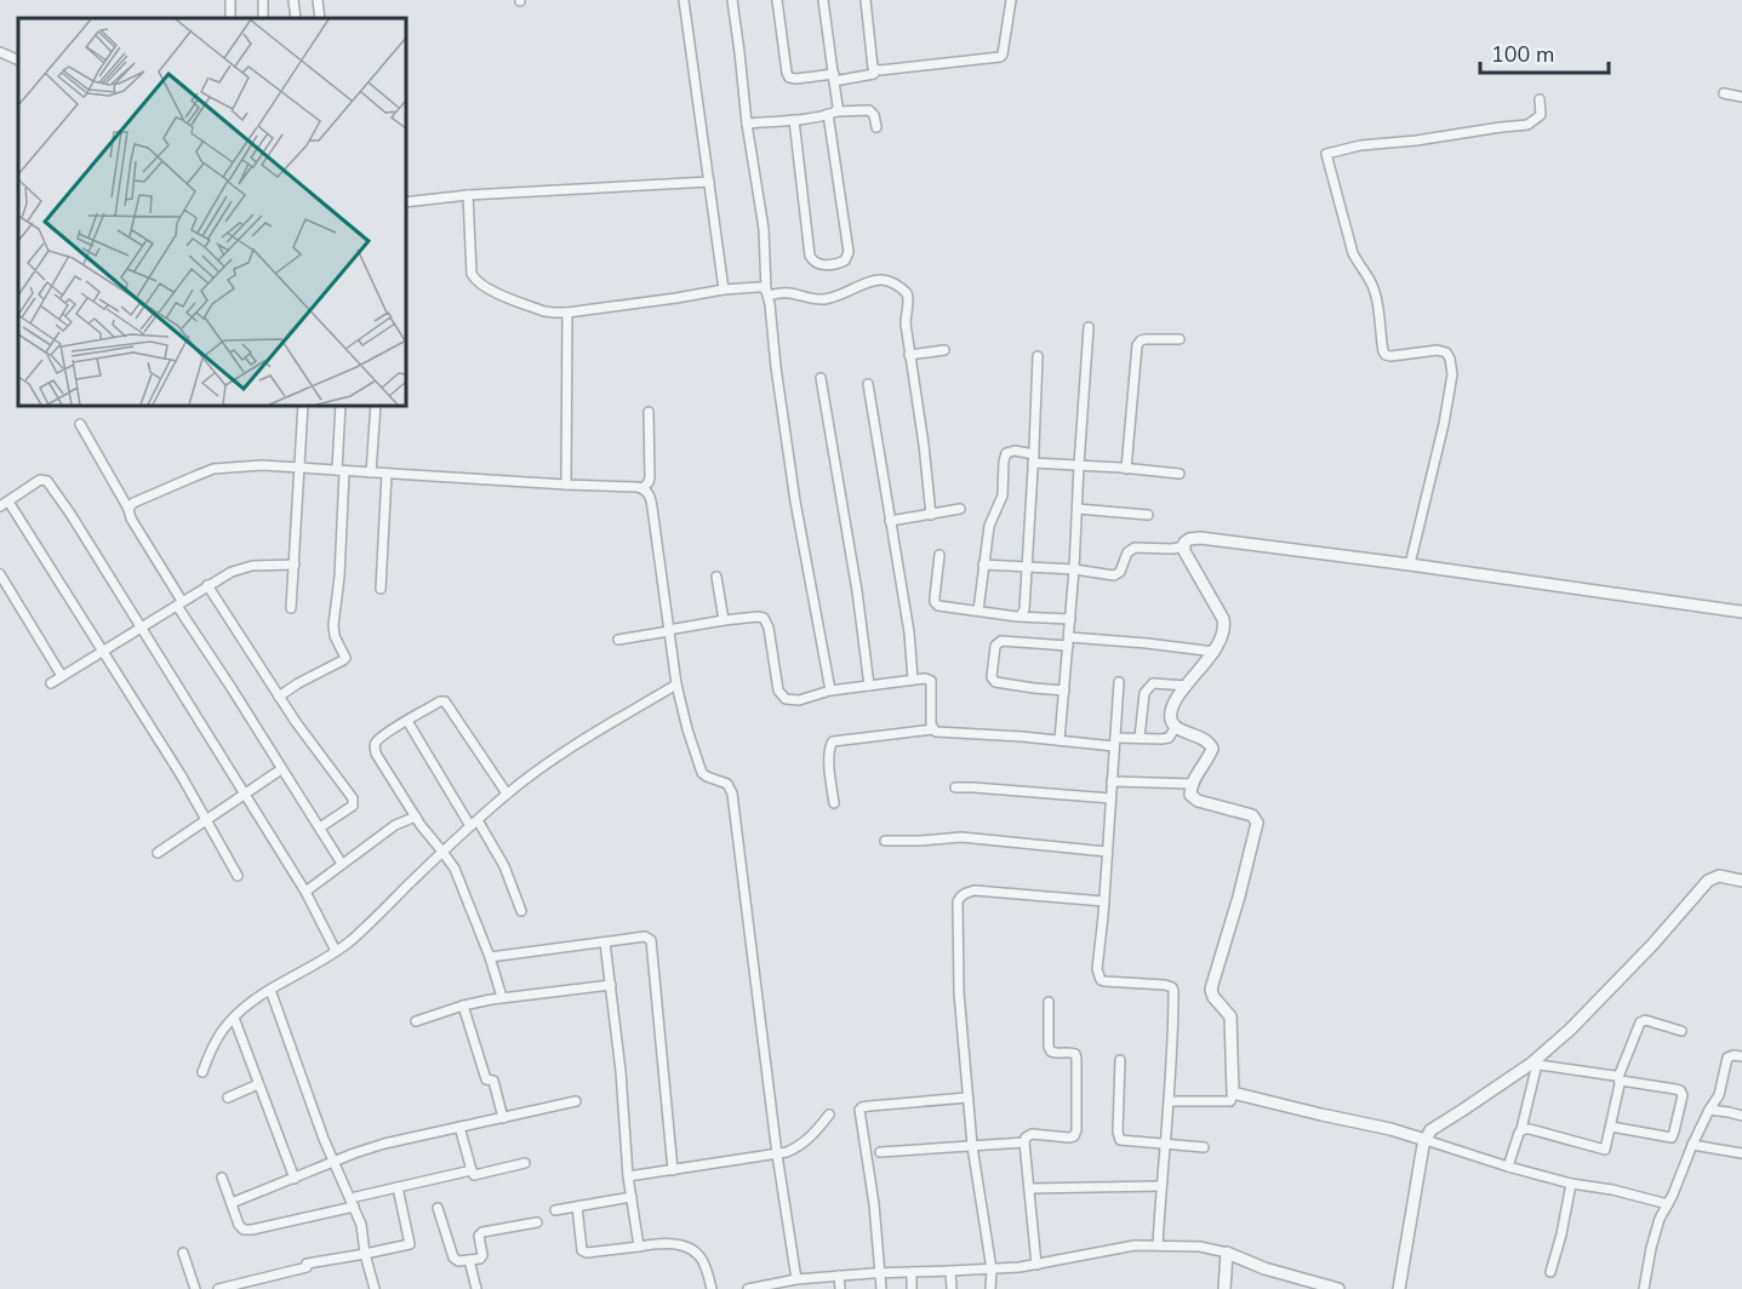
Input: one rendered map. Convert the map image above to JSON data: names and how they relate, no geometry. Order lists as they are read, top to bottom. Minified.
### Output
{"scale_bar":"100 m"}
